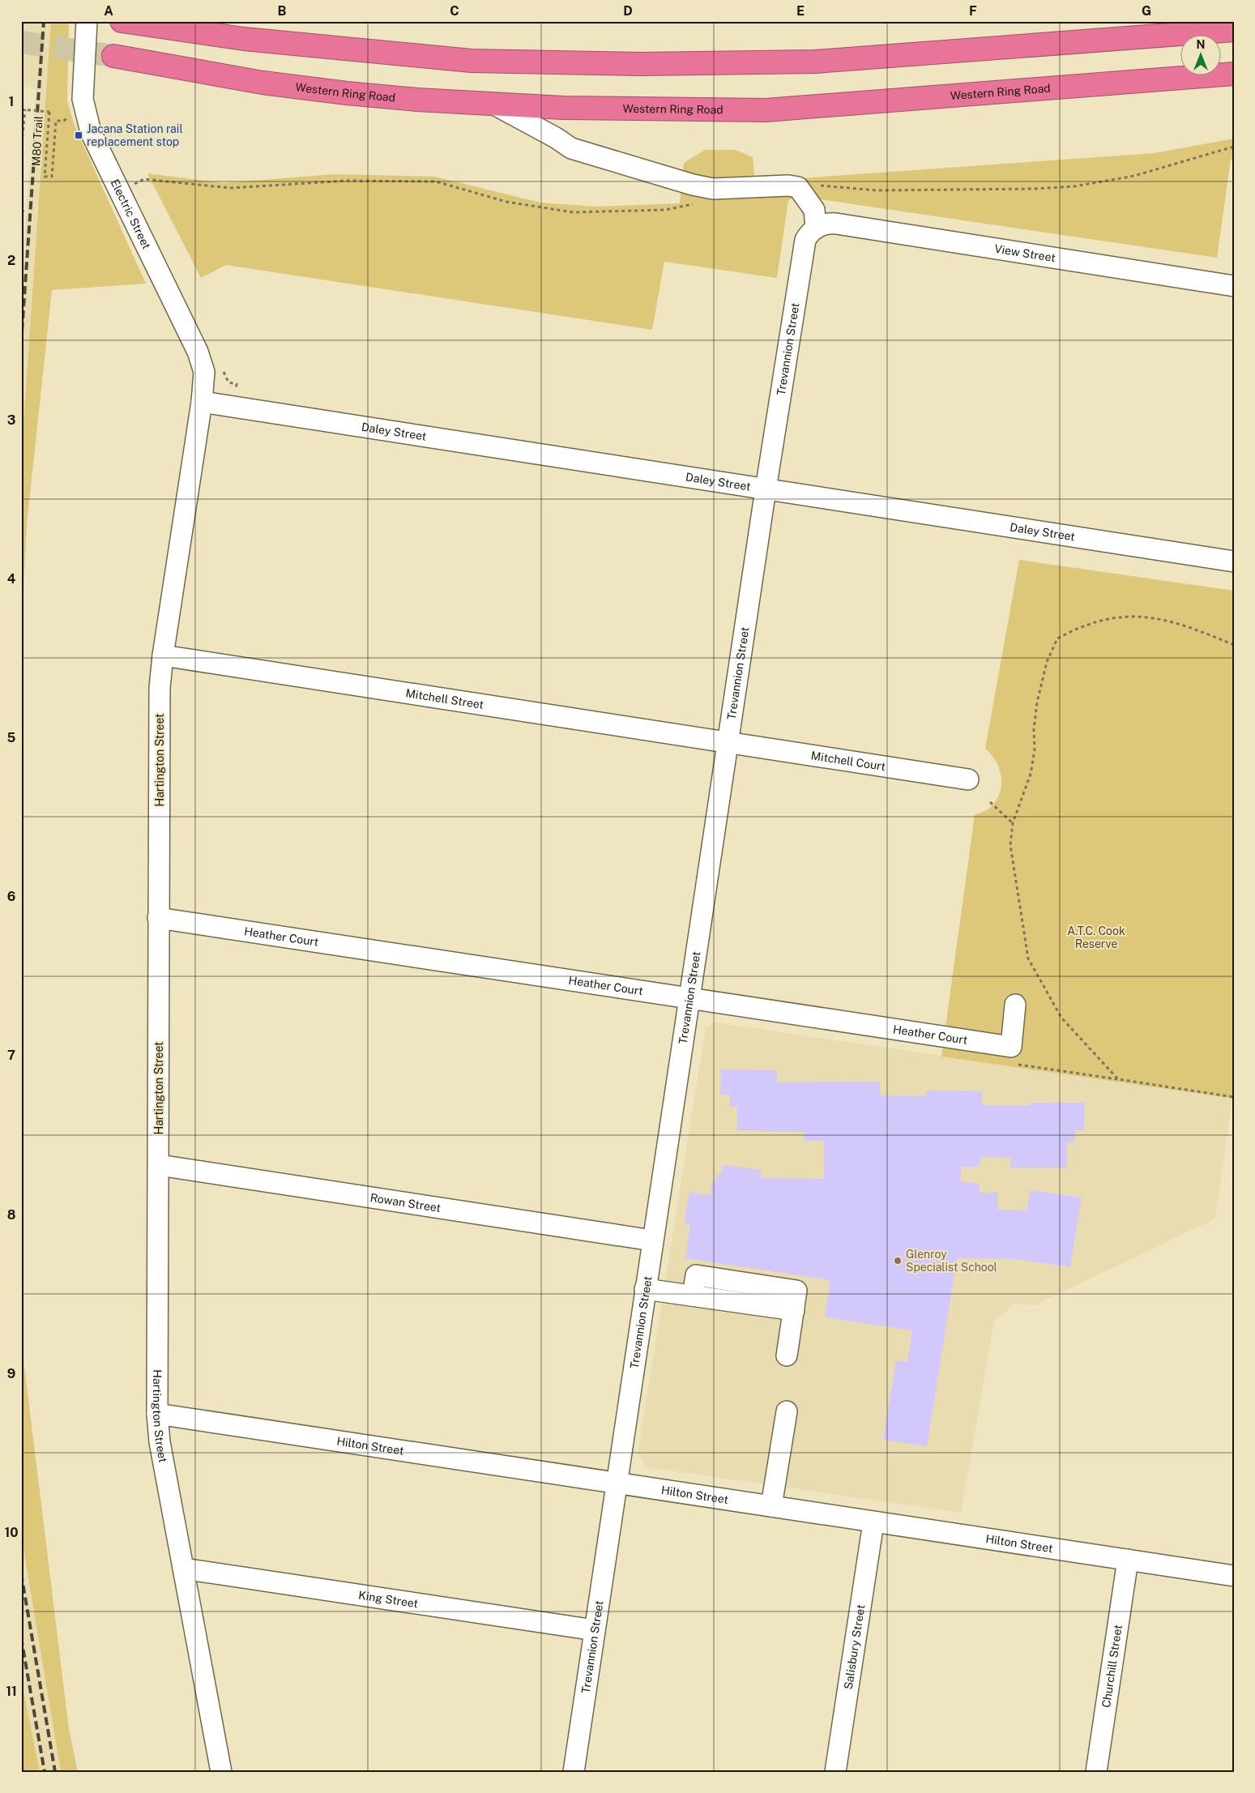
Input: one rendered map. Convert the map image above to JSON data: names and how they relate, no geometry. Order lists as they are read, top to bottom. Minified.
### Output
{"streets":{"highway":["Western Ring Road"],"street":["Electric Street","View Street","Trevannion Street","Daley Street","Mitchell Street","Hartington Street","Mitchell Court","Heather Court","Rowan Street","Hilton Street","King Street","Salisbury Street","Churchill Street"],"path":["M80 Trail"]},"crossings":[["Electric Street","Daley Street"],["Electric Street","Hartington Street"],["View Street","Trevannion Street"],["Trevannion Street","Daley Street"],["Trevannion Street","Mitchell Street"],["Trevannion Street","Mitchell Court"],["Trevannion Street","Heather Court"],["Trevannion Street","Rowan Street"],["Trevannion Street","Hilton Street"],["Trevannion Street","King Street"],["Daley Street","Hartington Street"],["Mitchell Street","Hartington Street"],["Mitchell Street","Mitchell Court"],["Hartington Street","Heather Court"],["Hartington Street","Rowan Street"],["Hartington Street","Hilton Street"],["Hartington Street","King Street"],["Hilton Street","Salisbury Street"],["Hilton Street","Churchill Street"]],"parks":["A.T.C. Cook Reserve"],"places":{"transit":["Jacana Station rail replacement stop"],"other":["Glenroy Specialist School"]},"north":"top","grid":{"columns":["A","B","C","D","E","F","G"],"rows":["1","2","3","4","5","6","7","8","9","10","11"]}}
